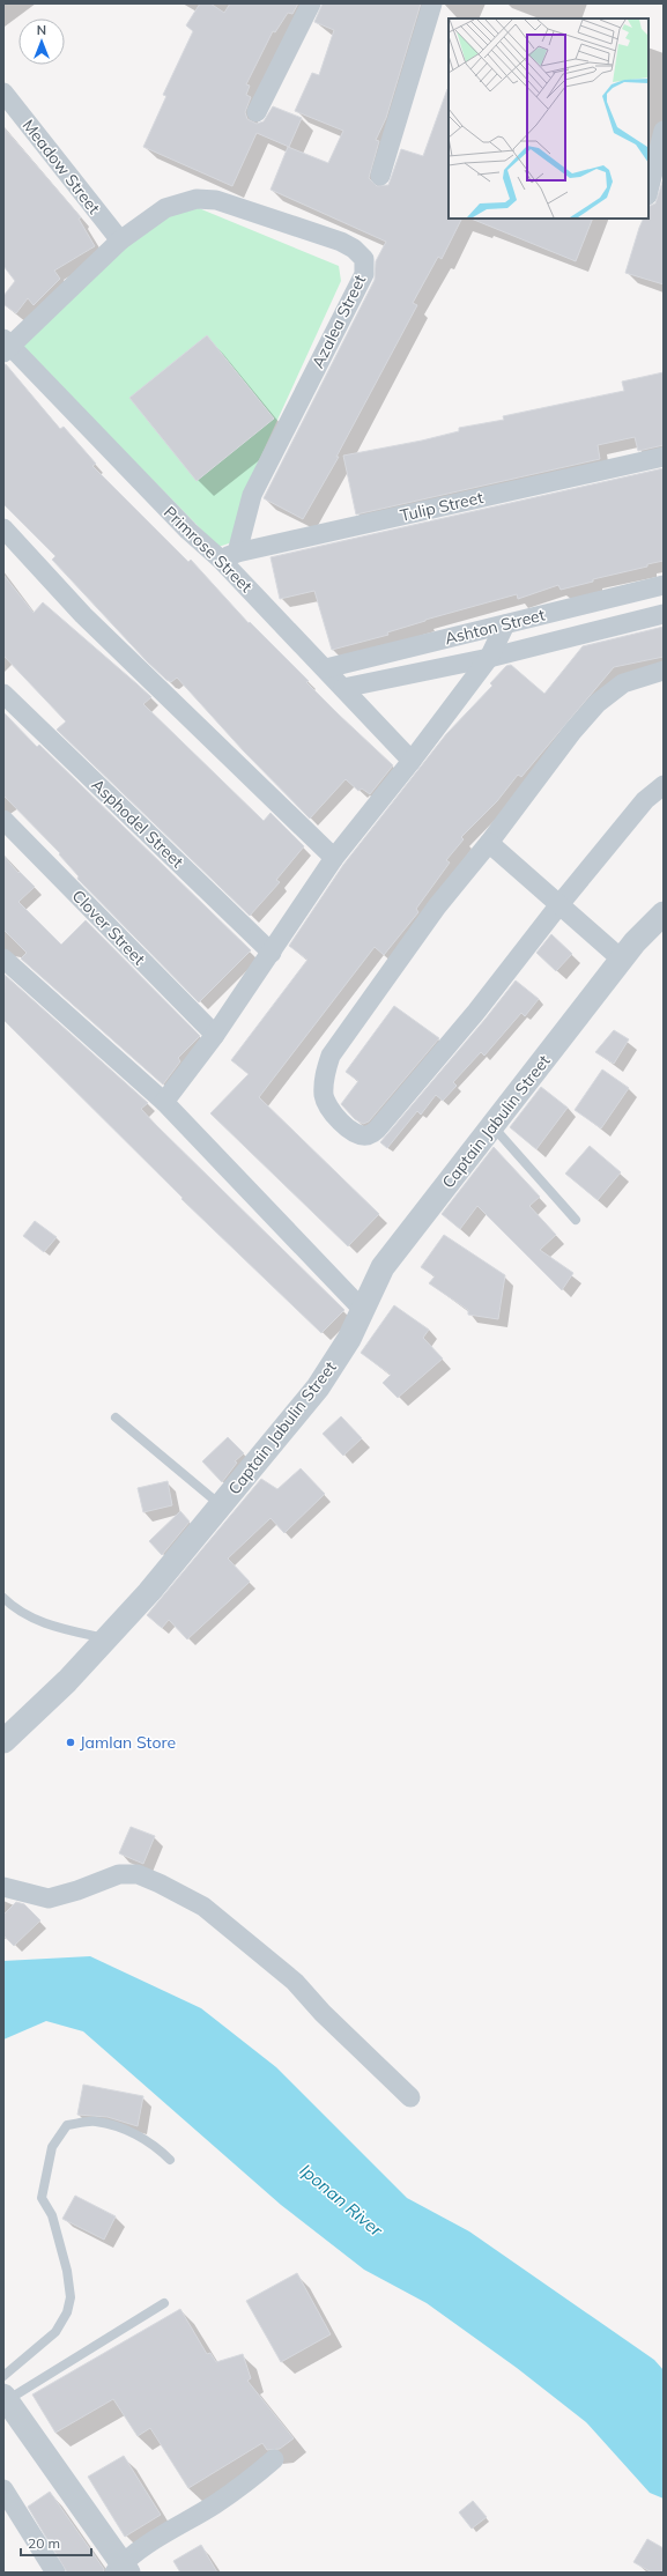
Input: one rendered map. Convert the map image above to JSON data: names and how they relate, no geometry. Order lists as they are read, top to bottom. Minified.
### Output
{"streets":{"street":["Meadow Street","Azalea Street","Tulip Street","Primrose Street","Ashton Street","Asphodel Street","Clover Street","Captain Jabulin Street"]},"crossings":[["Meadow Street","Azalea Street"],["Azalea Street","Tulip Street"],["Azalea Street","Primrose Street"],["Tulip Street","Primrose Street"],["Primrose Street","Ashton Street"]],"water":["Iponan River"],"places":["Jamlan Store"],"scale_bar":"20 m","north":"top"}
